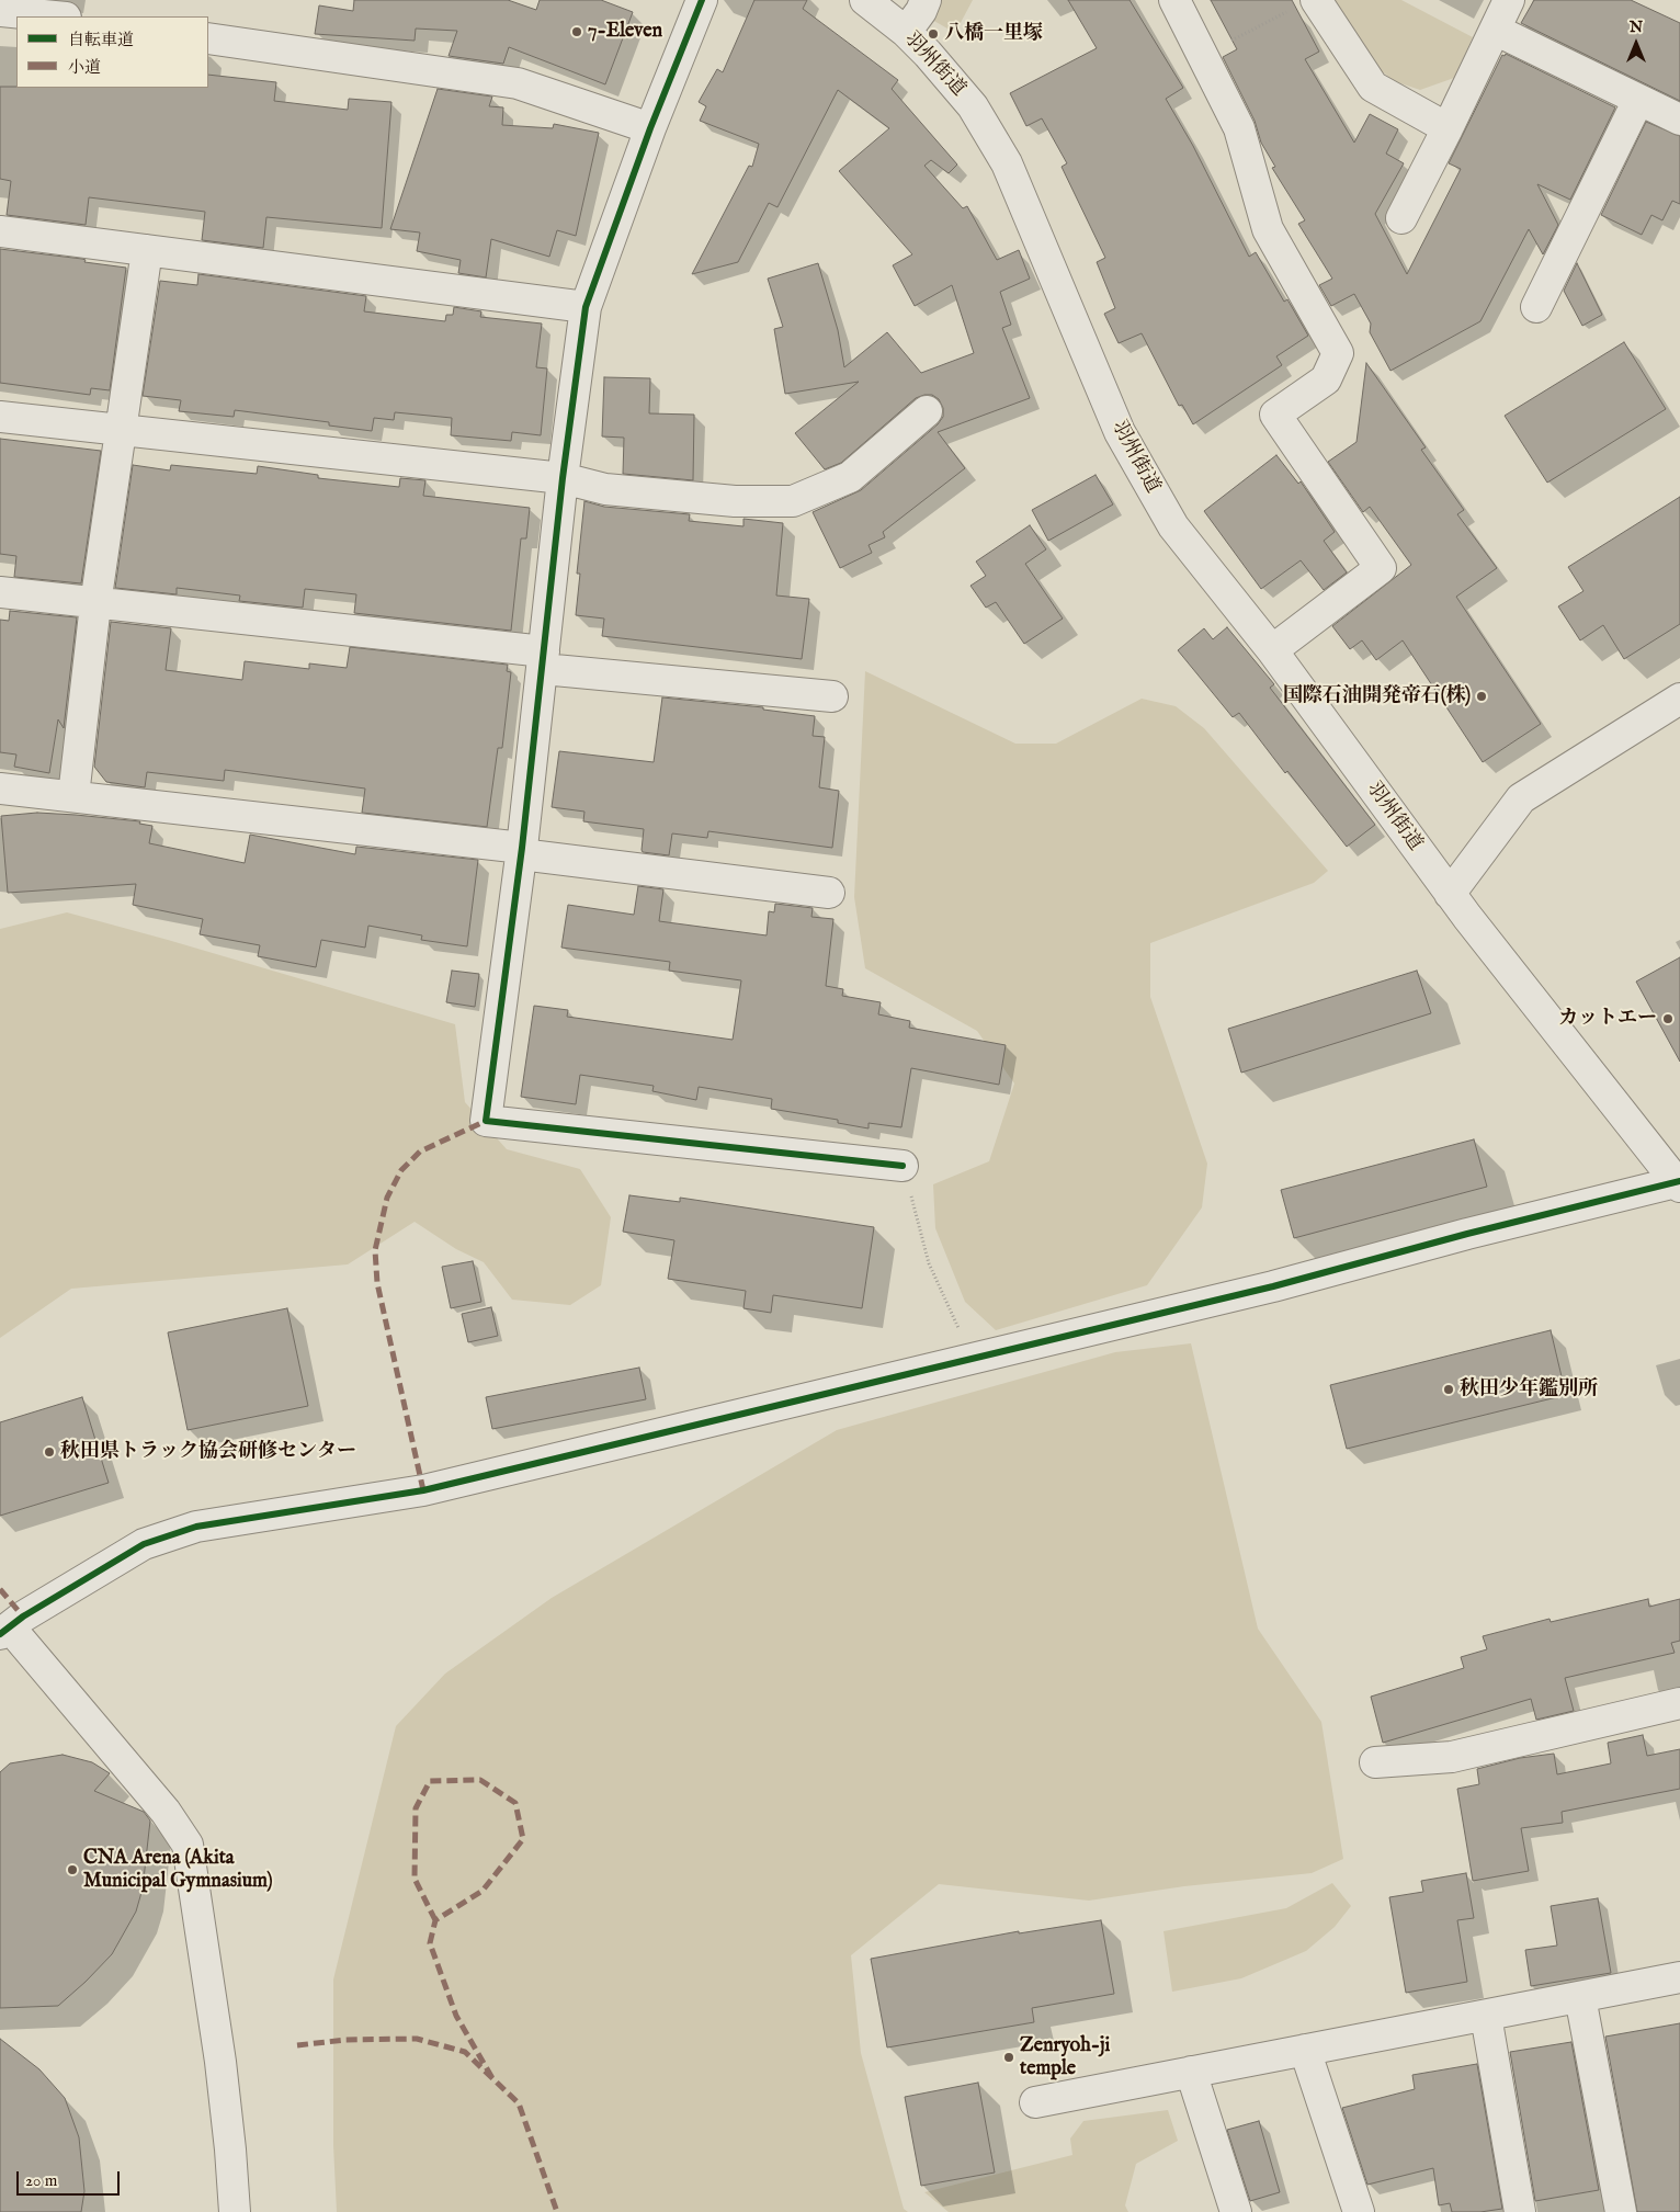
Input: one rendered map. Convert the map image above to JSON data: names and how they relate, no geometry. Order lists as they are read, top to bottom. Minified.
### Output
{"streets":{"street":["羽州街道"]},"places":["7-Eleven","八橋一里塚","国際石油開発帝石(株)","カットエー","秋田少年鑑別所","秋田県トラック協会研修センター","CNA Arena (Akita Municipal Gymnasium)","Zenryoh-ji temple"],"legend":["自転車道","小道"],"scale_bar":"20 m","north":"top"}
